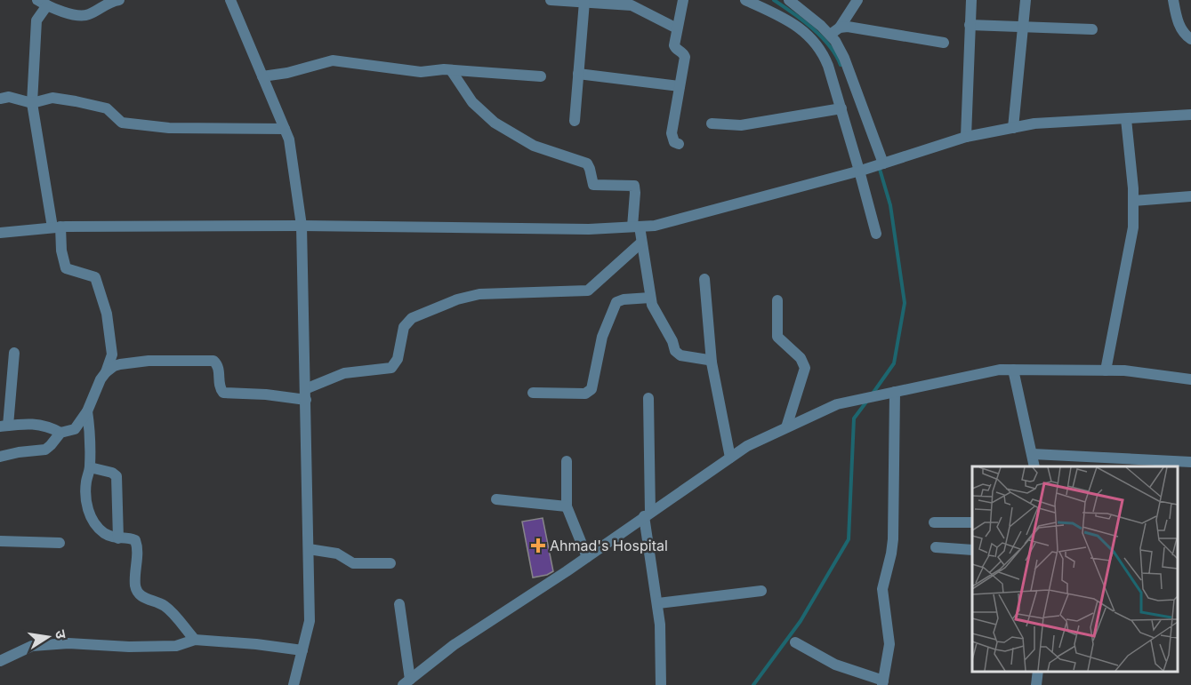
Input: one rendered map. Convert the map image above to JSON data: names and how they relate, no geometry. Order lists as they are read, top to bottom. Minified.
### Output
{"places":{"health":["Ahmad's Hospital"]},"north":"right"}
